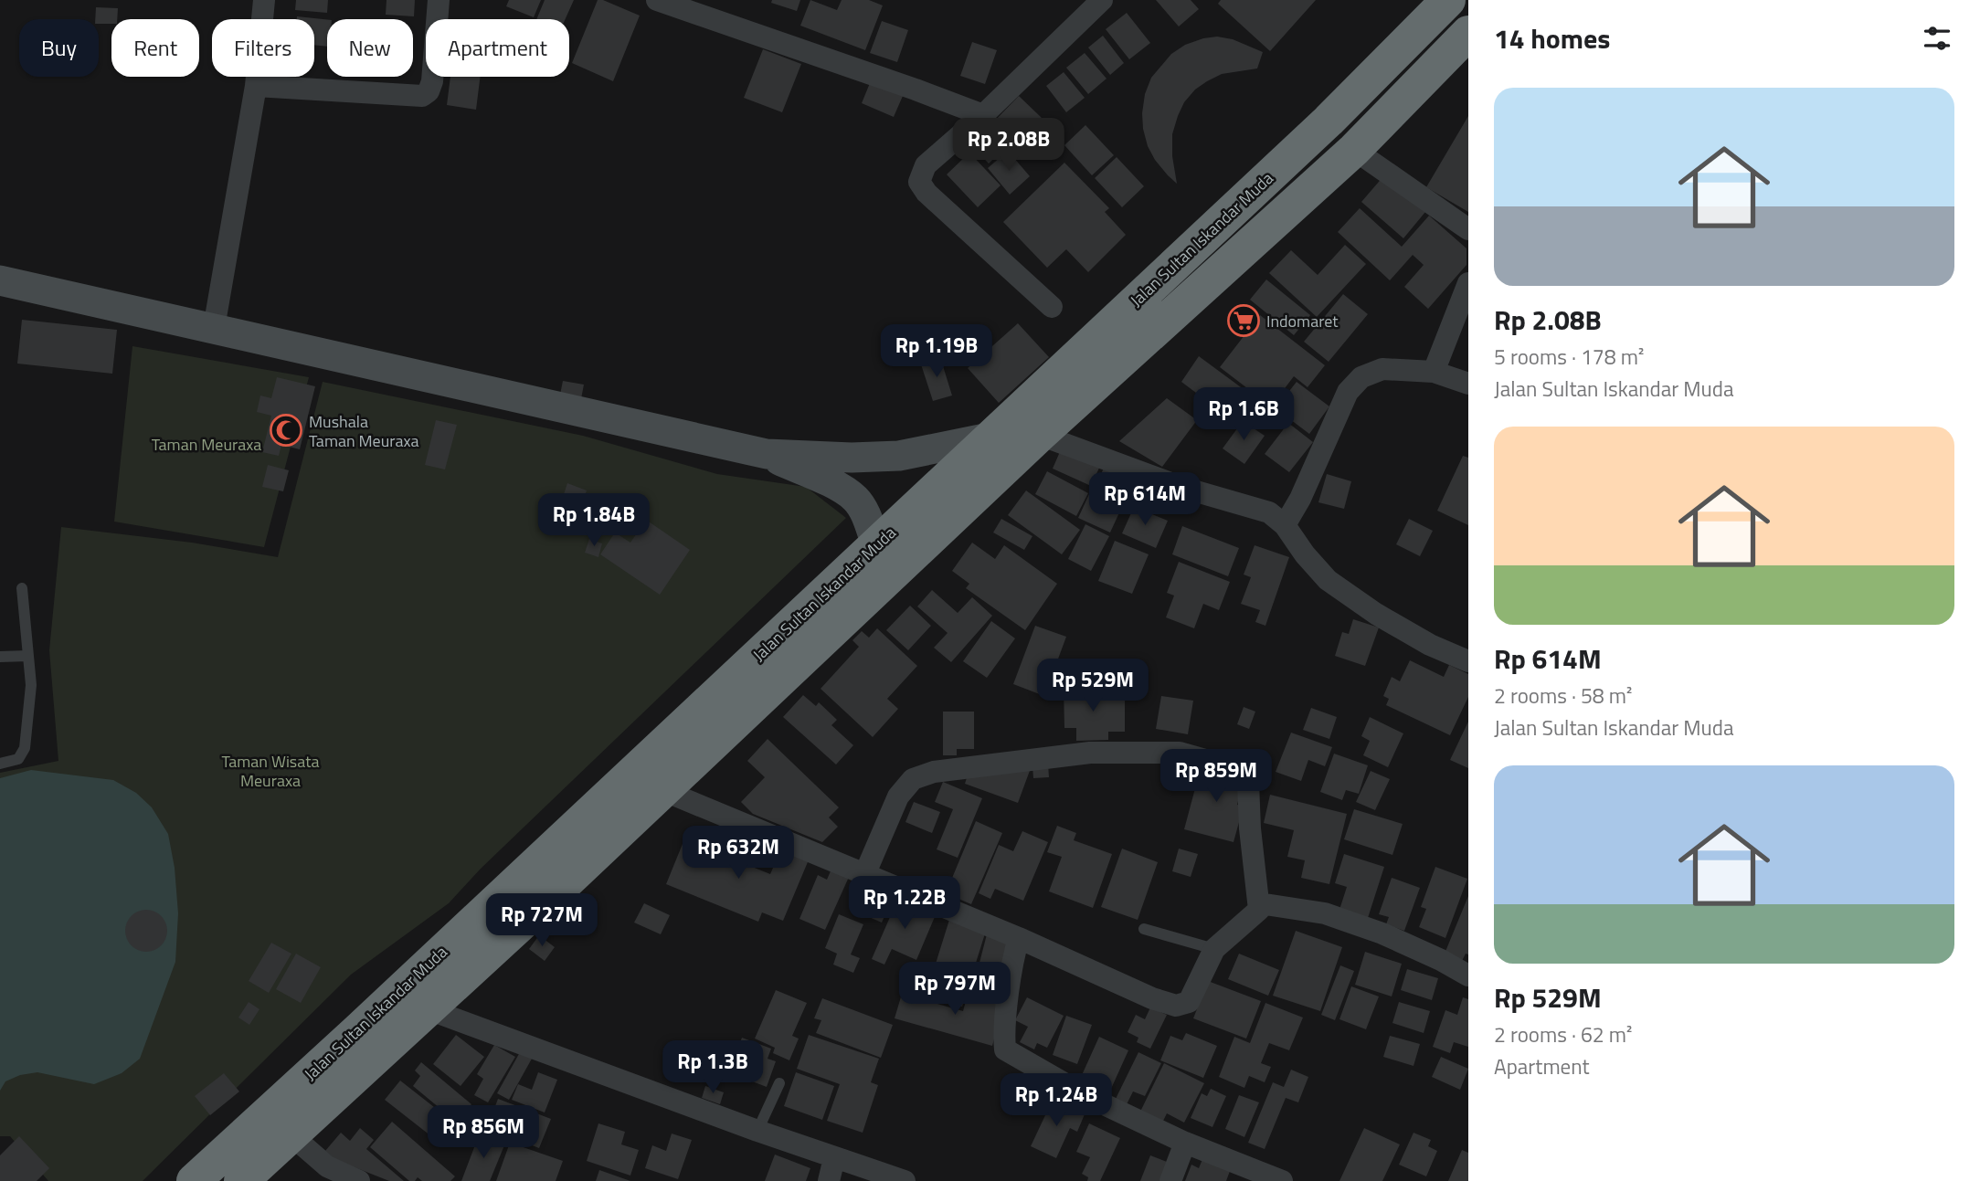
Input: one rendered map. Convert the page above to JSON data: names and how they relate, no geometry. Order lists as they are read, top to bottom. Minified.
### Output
{"streets":{"highway":["Jalan Sultan Iskandar Muda"]},"parks":["Taman Meuraxa","Taman Wisata Meuraxa"],"places":{"supermarket":["Indomaret"],"mosque":["Mushala Taman Meuraxa"]},"page":{"heading":"14 homes","chip":["Buy","Rent","Filters","New","Apartment"],"list":[{"name":"Rp 2.08B","note":"5 rooms · 178 m² · Jalan Sultan Iskandar Muda"},{"name":"Rp 614M","note":"2 rooms · 58 m² · Jalan Sultan Iskandar Muda"},{"name":"Rp 529M","note":"2 rooms · 62 m² · Apartment"}],"price":["Rp 2.08B","Rp 1.19B","Rp 1.6B","Rp 614M","Rp 1.84B","Rp 529M","Rp 859M","Rp 632M","Rp 1.22B","Rp 727M","Rp 797M","Rp 1.3B","Rp 1.24B","Rp 856M"]}}
